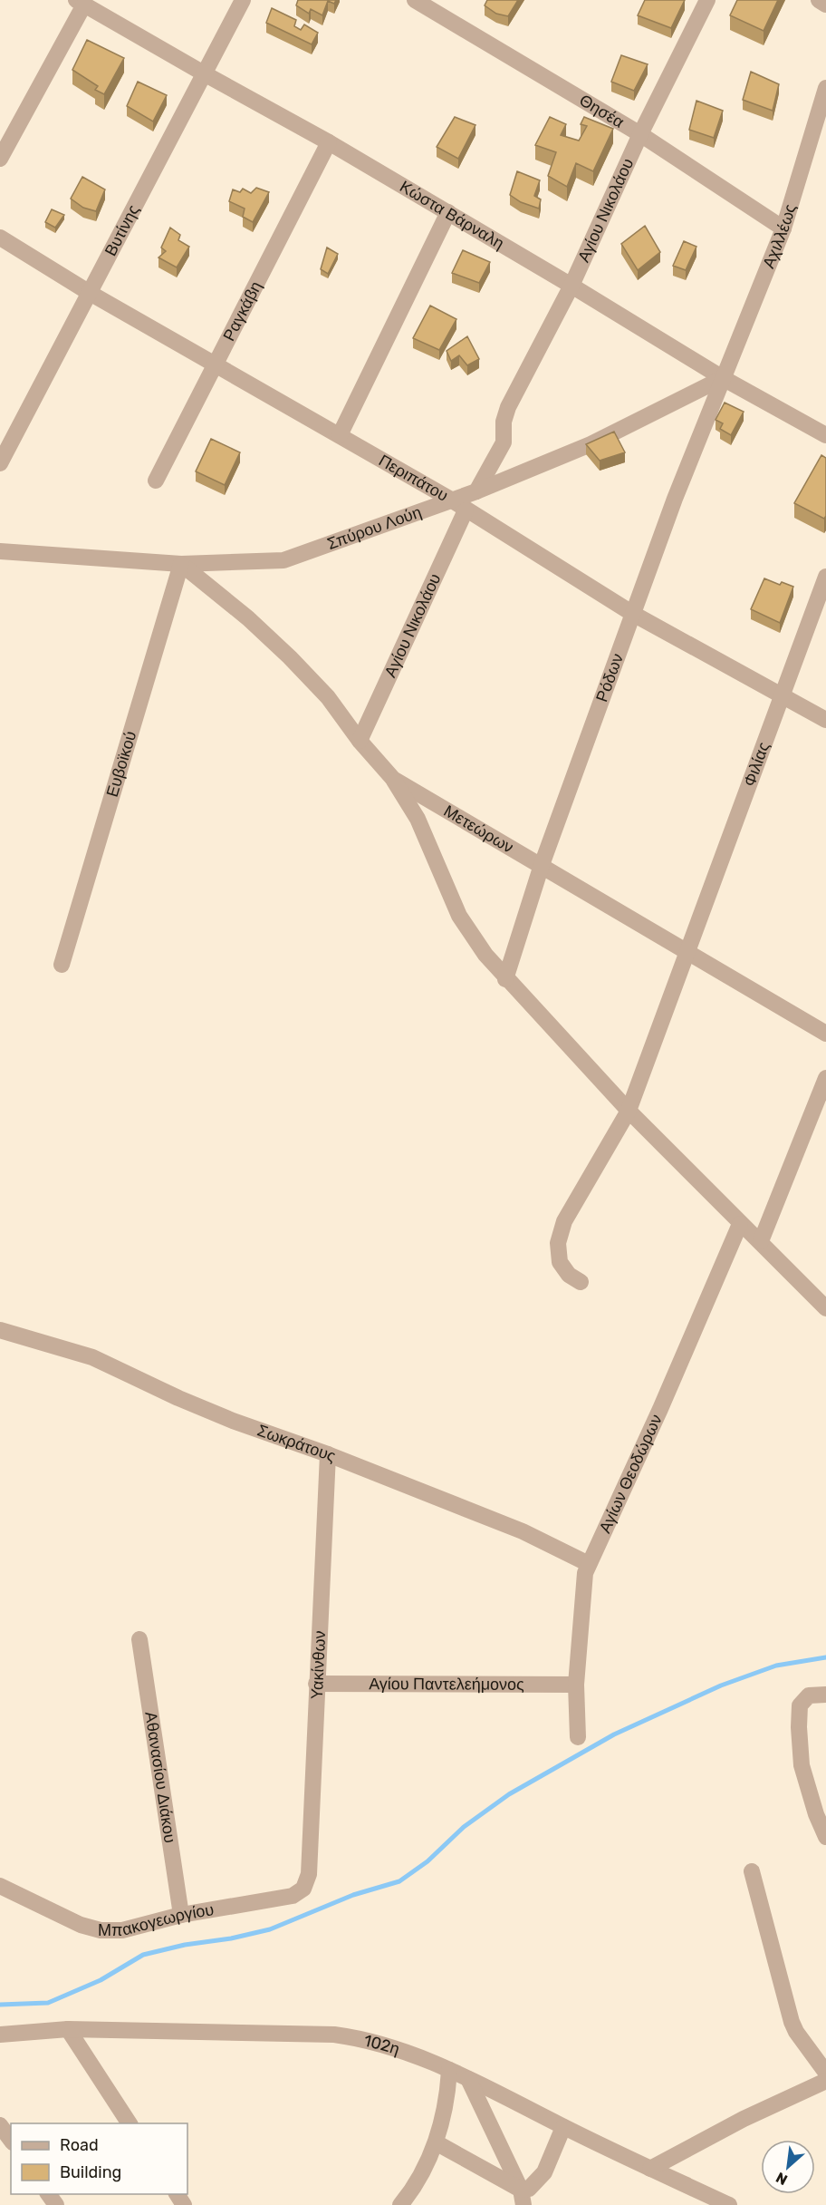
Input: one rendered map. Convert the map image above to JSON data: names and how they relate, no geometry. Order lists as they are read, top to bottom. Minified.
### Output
{"streets":{"street":["Θησέα","Αγίου Νικολάου","Κώστα Βάρναλη","Βυτίνης","Αχιλλέως","Ραγκάβη","Περιπάτου","Σπύρου Λούη","Ρόδων","Ευβοϊκού","Φιλίας","Μετεώρων","Σωκράτους","Αγίων Θεοδώρων","Υακίνθων","Αγίου Παντελεήμονος","Αθανασίου Διάκου","Μπακογεωργίου","102η"]},"crossings":[["Θησέα","Αγίου Νικολάου"],["Θησέα","Αχιλλέως"],["Αγίου Νικολάου","Κώστα Βάρναλη"],["Αγίου Νικολάου","Περιπάτου"],["Αγίου Νικολάου","Σπύρου Λούη"],["Αγίου Νικολάου","Μετεώρων"],["Κώστα Βάρναλη","Βυτίνης"],["Κώστα Βάρναλη","Αχιλλέως"],["Κώστα Βάρναλη","Ραγκάβη"],["Κώστα Βάρναλη","Σπύρου Λούη"],["Κώστα Βάρναλη","Ρόδων"],["Βυτίνης","Περιπάτου"],["Αχιλλέως","Σπύρου Λούη"],["Αχιλλέως","Ρόδων"],["Ραγκάβη","Περιπάτου"],["Περιπάτου","Σπύρου Λούη"],["Περιπάτου","Ρόδων"],["Περιπάτου","Φιλίας"],["Σπύρου Λούη","Ρόδων"],["Σπύρου Λούη","Ευβοϊκού"],["Σπύρου Λούη","Μετεώρων"],["Ρόδων","Μετεώρων"],["Ευβοϊκού","Μετεώρων"],["Φιλίας","Μετεώρων"],["Σωκράτους","Αγίων Θεοδώρων"],["Σωκράτους","Υακίνθων"],["Αγίων Θεοδώρων","Αγίου Παντελεήμονος"],["Υακίνθων","Αγίου Παντελεήμονος"],["Υακίνθων","Μπακογεωργίου"],["Αθανασίου Διάκου","Μπακογεωργίου"]],"legend":["Road","Building"],"north":"bottom left"}
